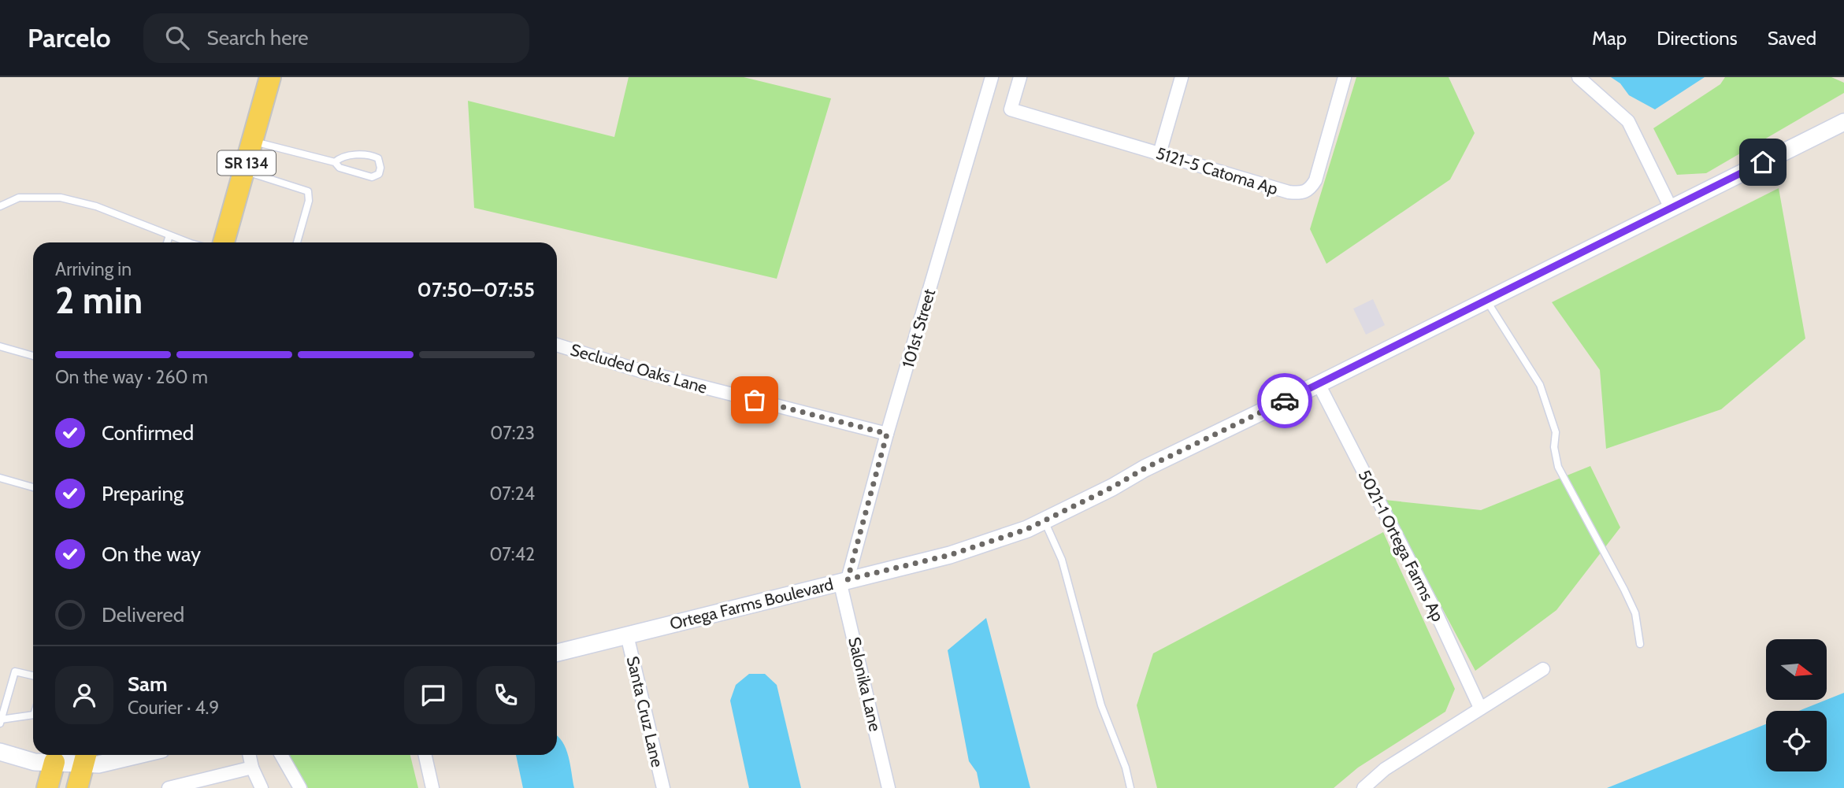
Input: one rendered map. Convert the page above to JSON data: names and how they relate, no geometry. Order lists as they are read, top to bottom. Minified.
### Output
{"streets":{"main road":["SR 134"],"street":["5121-5 Catoma Ap","101st Street","Secluded Oaks Lane","5021-1 Ortega Farms Ap","Ortega Farms Boulevard","Salonika Lane","Santa Cruz Lane"]},"crossings":[["101st Street","Secluded Oaks Lane"],["101st Street","Ortega Farms Boulevard"],["101st Street","Salonika Lane"],["5021-1 Ortega Farms Ap","Ortega Farms Boulevard"],["Ortega Farms Boulevard","Salonika Lane"],["Ortega Farms Boulevard","Santa Cruz Lane"]],"north":"right","page":{"header":"Parcelo","search":"Search here","nav":["Map","Directions","Saved"],"heading":["2 min","Arriving in","07:50–07:55"],"panel":["Sam","Courier · 4.9"],"bar":"On the way · 260 m","list":[["Confirmed","07:23"],["Preparing","07:24"],["On the way","07:42"],"Delivered"]}}
